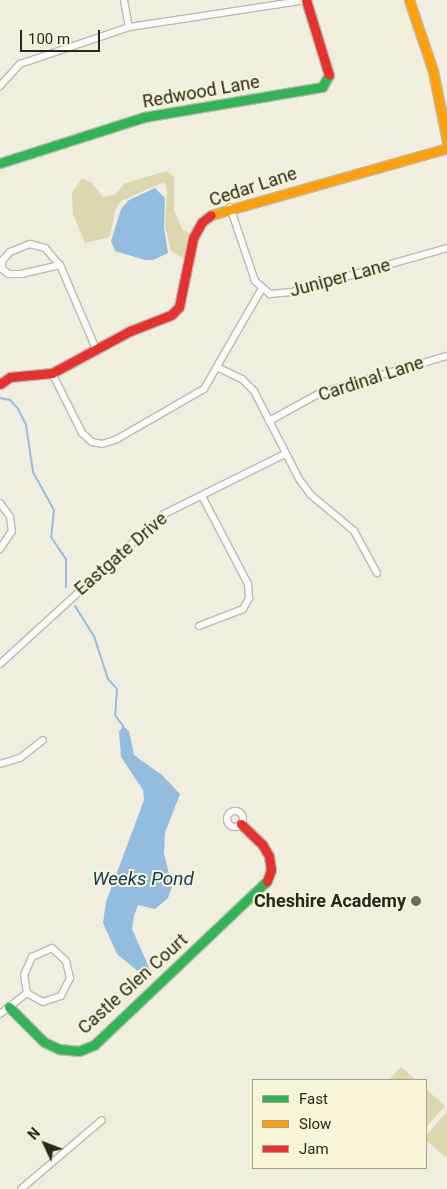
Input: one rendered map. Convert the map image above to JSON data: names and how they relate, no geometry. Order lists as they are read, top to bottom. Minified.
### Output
{"streets":{"street":["Redwood Lane","Cedar Lane","Juniper Lane","Cardinal Lane","Eastgate Drive","Castle Glen Court"]},"water":["Weeks Pond"],"places":["Cheshire Academy"],"legend":["Fast","Slow","Jam"],"scale_bar":"100 m","north":"top left"}
